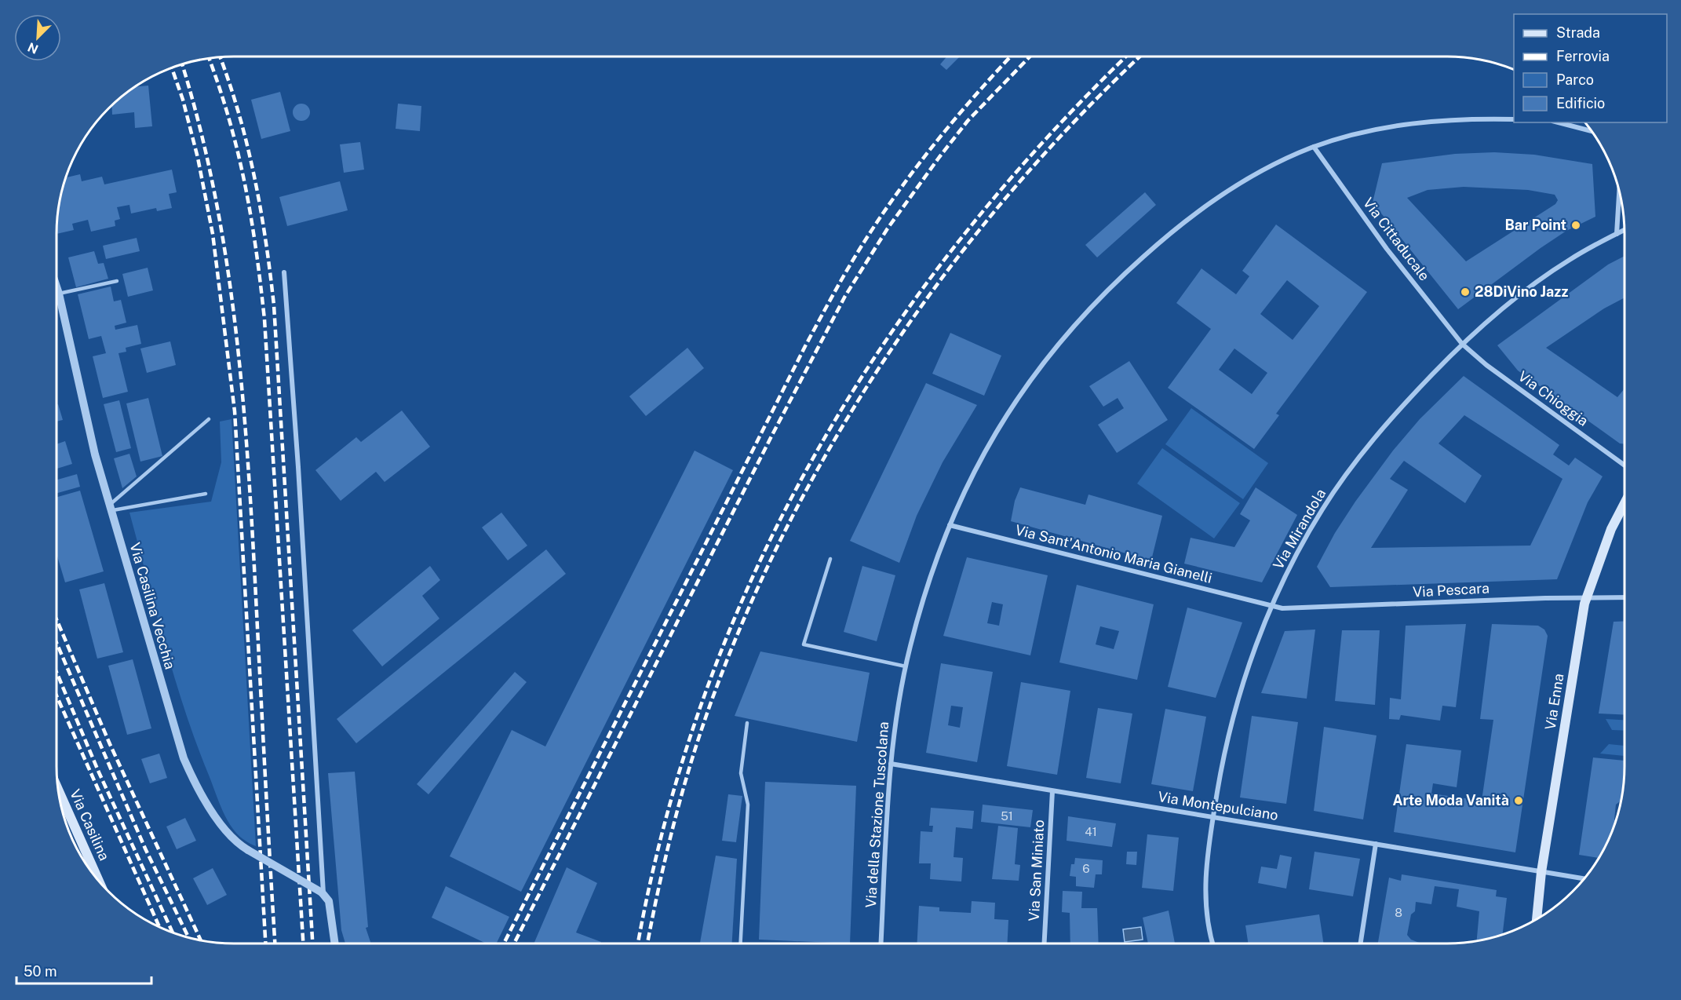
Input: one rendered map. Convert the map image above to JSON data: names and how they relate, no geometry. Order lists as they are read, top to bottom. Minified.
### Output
{"streets":{"main road":["Via Enna","Via Casilina"],"street":["Via Cittaducale","Via Chioggia","Via Mirandola","Via Sant'Antonio Maria Gianelli","Via Pescara","Via Casilina Vecchia","Via Montepulciano","Via della Stazione Tuscolana","Via San Miniato"]},"crossings":[["Via Cittaducale","Via Chioggia"],["Via Cittaducale","Via Mirandola"],["Via Cittaducale","Via della Stazione Tuscolana"],["Via Chioggia","Via Mirandola"],["Via Mirandola","Via Sant'Antonio Maria Gianelli"],["Via Mirandola","Via Pescara"],["Via Mirandola","Via Montepulciano"],["Via Sant'Antonio Maria Gianelli","Via Pescara"],["Via Sant'Antonio Maria Gianelli","Via della Stazione Tuscolana"],["Via Pescara","Via Enna"],["Via Enna","Via Montepulciano"],["Via Montepulciano","Via della Stazione Tuscolana"],["Via Montepulciano","Via San Miniato"]],"places":["Bar Point","28DiVino Jazz","Arte Moda Vanità"],"house_numbers":["51","41","6","8"],"legend":["Strada","Ferrovia","Parco","Edificio"],"scale_bar":"50 m","north":"bottom left"}
